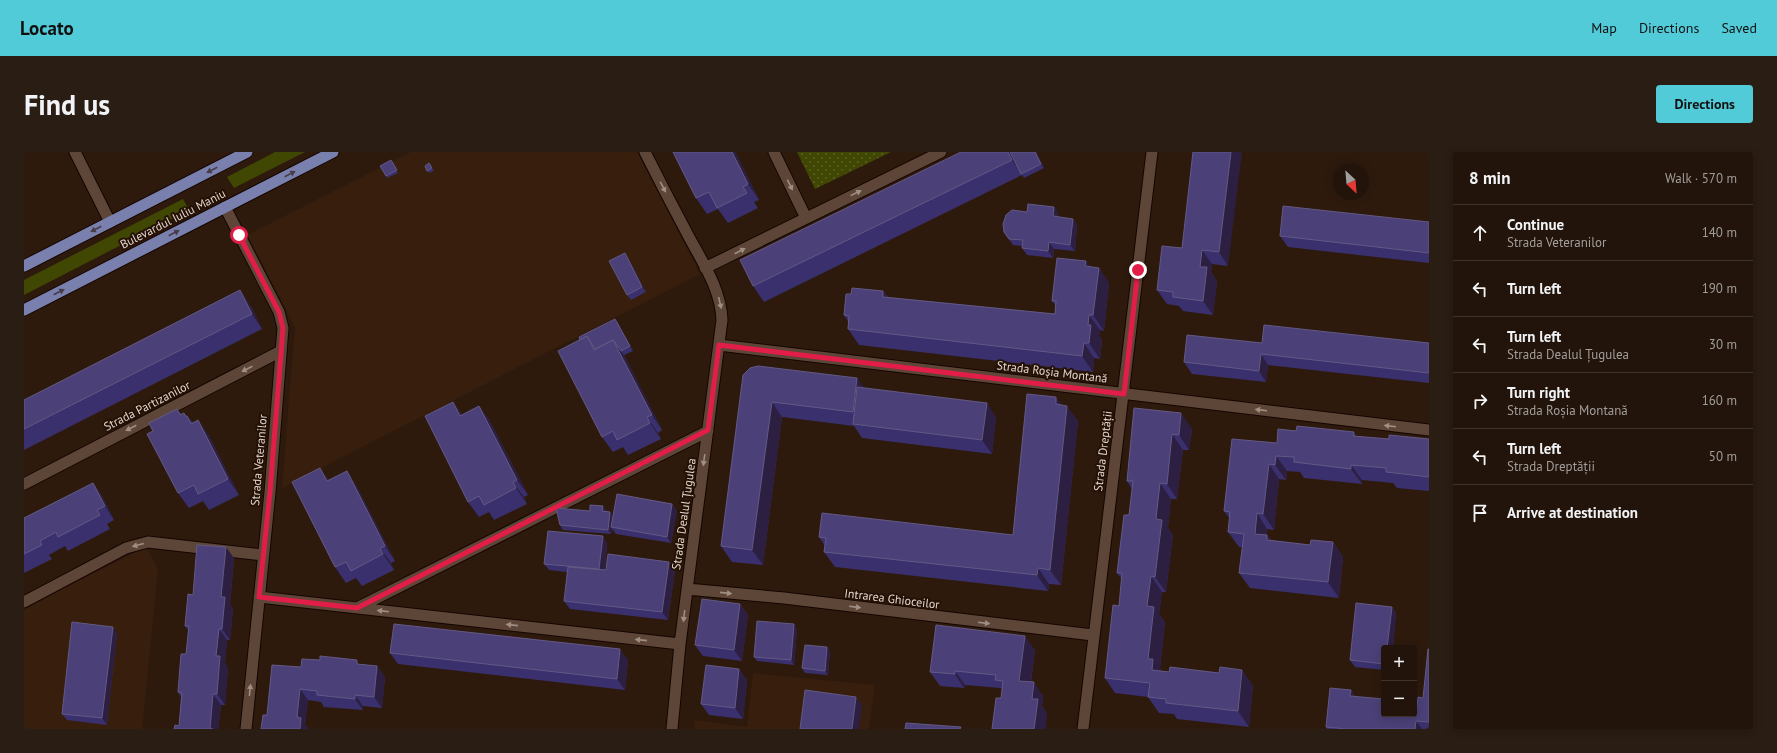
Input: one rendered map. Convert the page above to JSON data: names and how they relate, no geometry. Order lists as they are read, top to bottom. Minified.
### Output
{"streets":{"main road":["Bulevardul Iuliu Maniu"],"street":["Strada Roșia Montană","Strada Partizanilor","Strada Dreptății","Strada Veteranilor","Strada Dealul Țugulea","Intrarea Ghioceilor"]},"crossings":[["Bulevardul Iuliu Maniu","Strada Veteranilor"],["Strada Roșia Montană","Strada Dreptății"],["Strada Roșia Montană","Strada Dealul Țugulea"],["Strada Partizanilor","Strada Veteranilor"],["Strada Dreptății","Intrarea Ghioceilor"],["Strada Dealul Țugulea","Intrarea Ghioceilor"]],"one_way":["Strada Roșia Montană","Strada Partizanilor","Strada Dealul Țugulea","Intrarea Ghioceilor"],"north":"bottom right","page":{"header":"Locato","nav":["Map","Directions","Saved"],"buttons":"Directions","title":"Find us","heading":["8 min","Walk · 570 m"],"list":[["Continue","Strada Veteranilor","140 m"],["Turn left","190 m"],["Turn left","Strada Dealul Țugulea","30 m"],["Turn right","Strada Roșia Montană","160 m"],["Turn left","Strada Dreptății","50 m"],"Arrive at destination"],"map_buttons":["+","−"]}}
